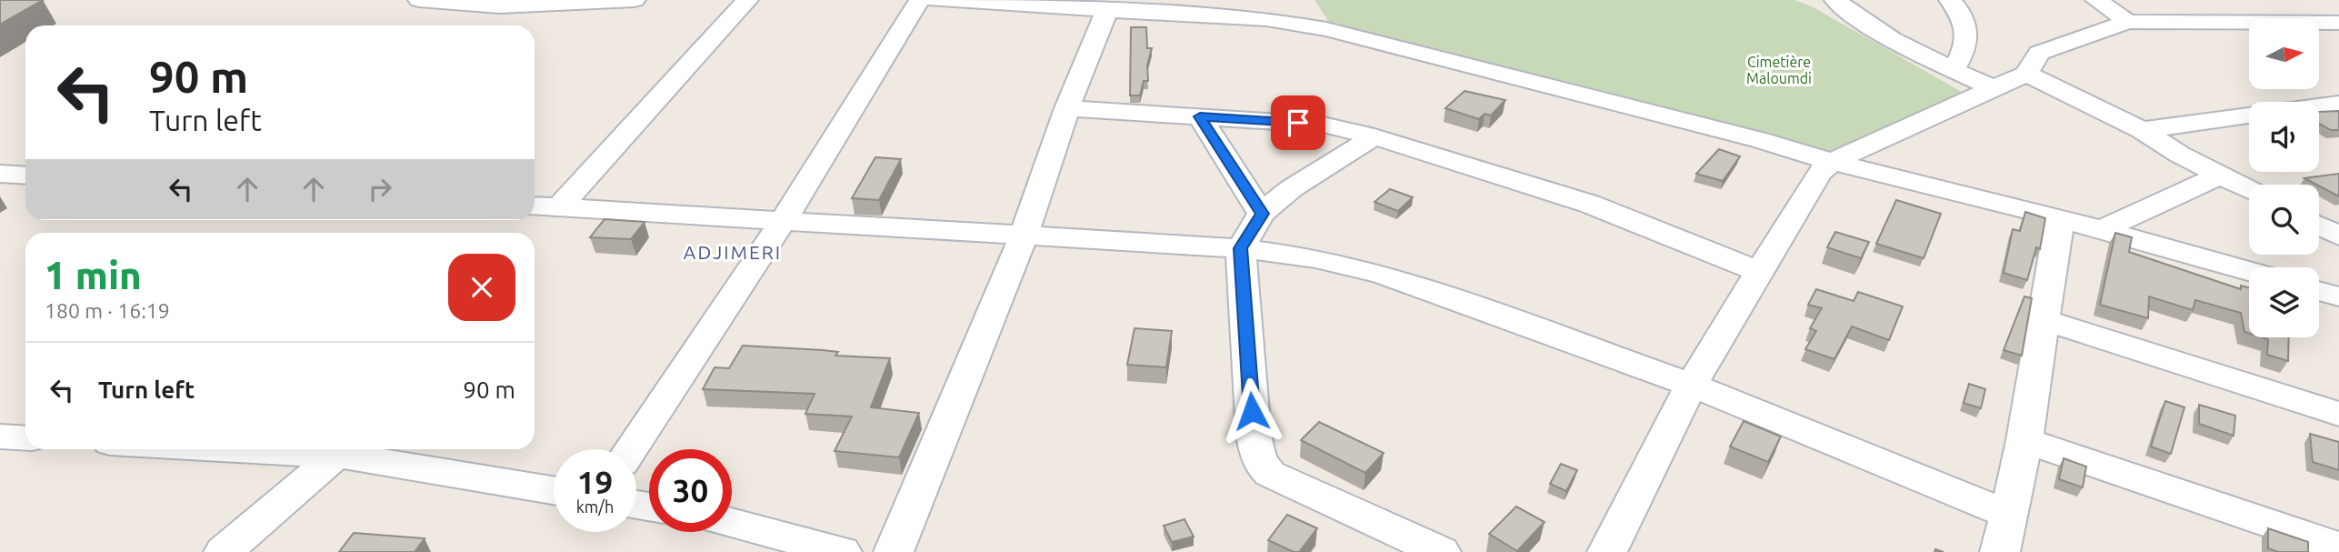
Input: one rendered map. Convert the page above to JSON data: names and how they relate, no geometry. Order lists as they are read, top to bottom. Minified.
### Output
{"districts":["ADJIMERI"],"parks":["Cimetière Maloumdi"],"north":"right","page":{"turn":["90 m","Turn left"],"heading":["1 min","180 m · 16:19"],"list":[{"name":"Turn left","value":"90 m"}],"speed":"19 km/h","limit":"30"}}
